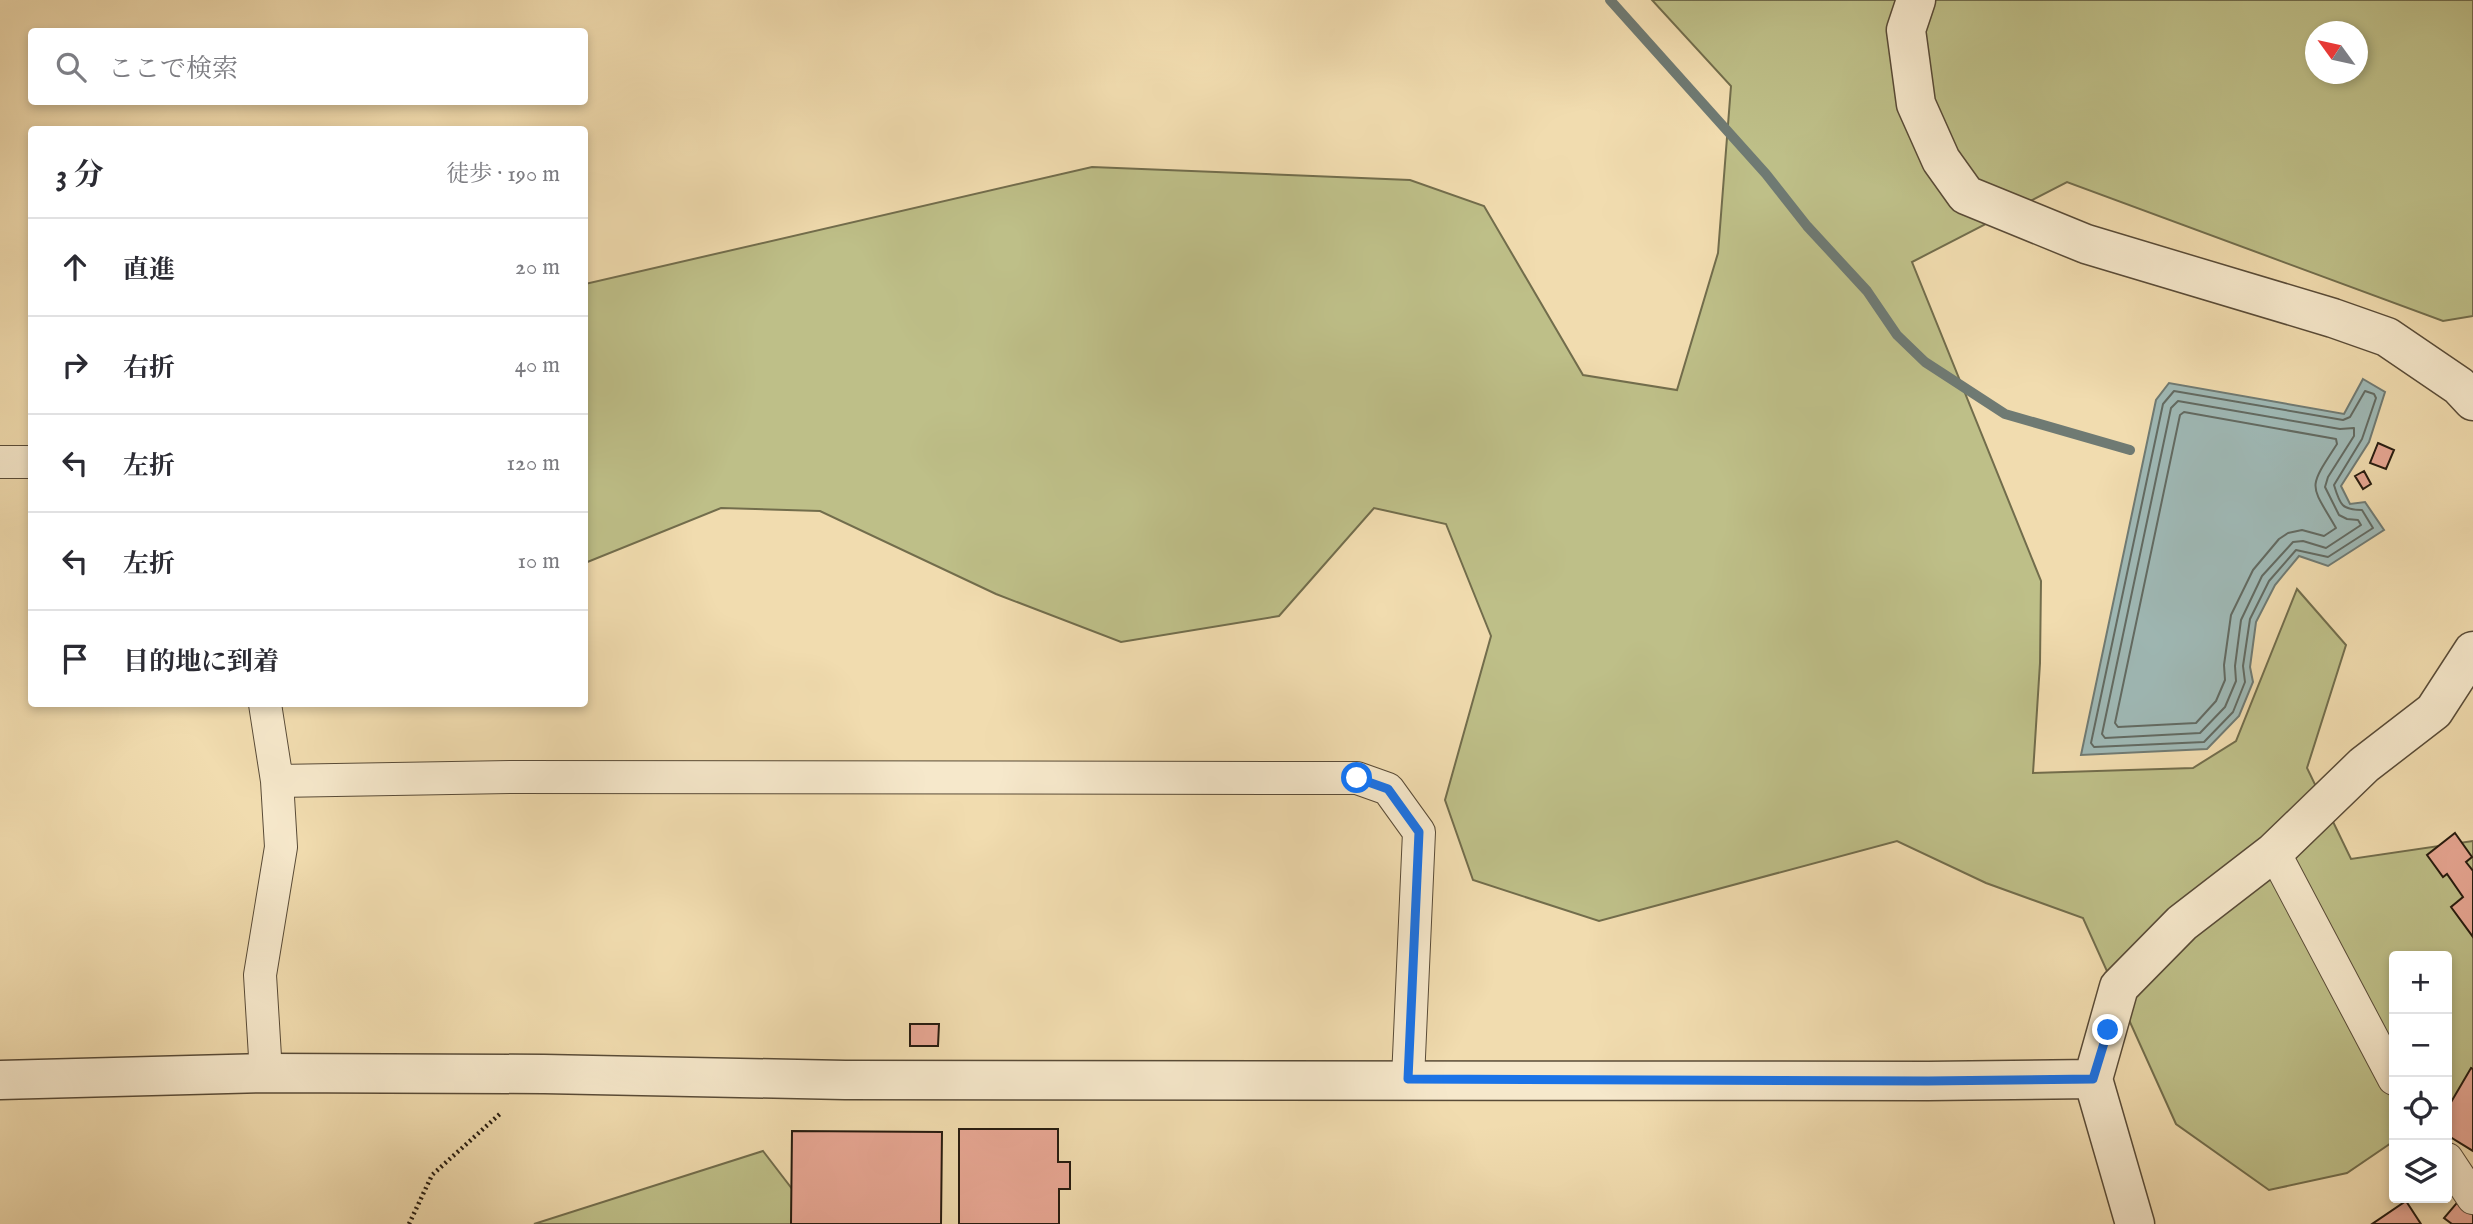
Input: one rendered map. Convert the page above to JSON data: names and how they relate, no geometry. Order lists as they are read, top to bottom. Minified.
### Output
{"north":"top left","page":{"search":"ここで検索","heading":["3 分","徒歩 · 190 m"],"list":[["直進","20 m"],["右折","40 m"],["左折","120 m"],["左折","10 m"],"目的地に到着"],"map_buttons":["+","−"]}}
